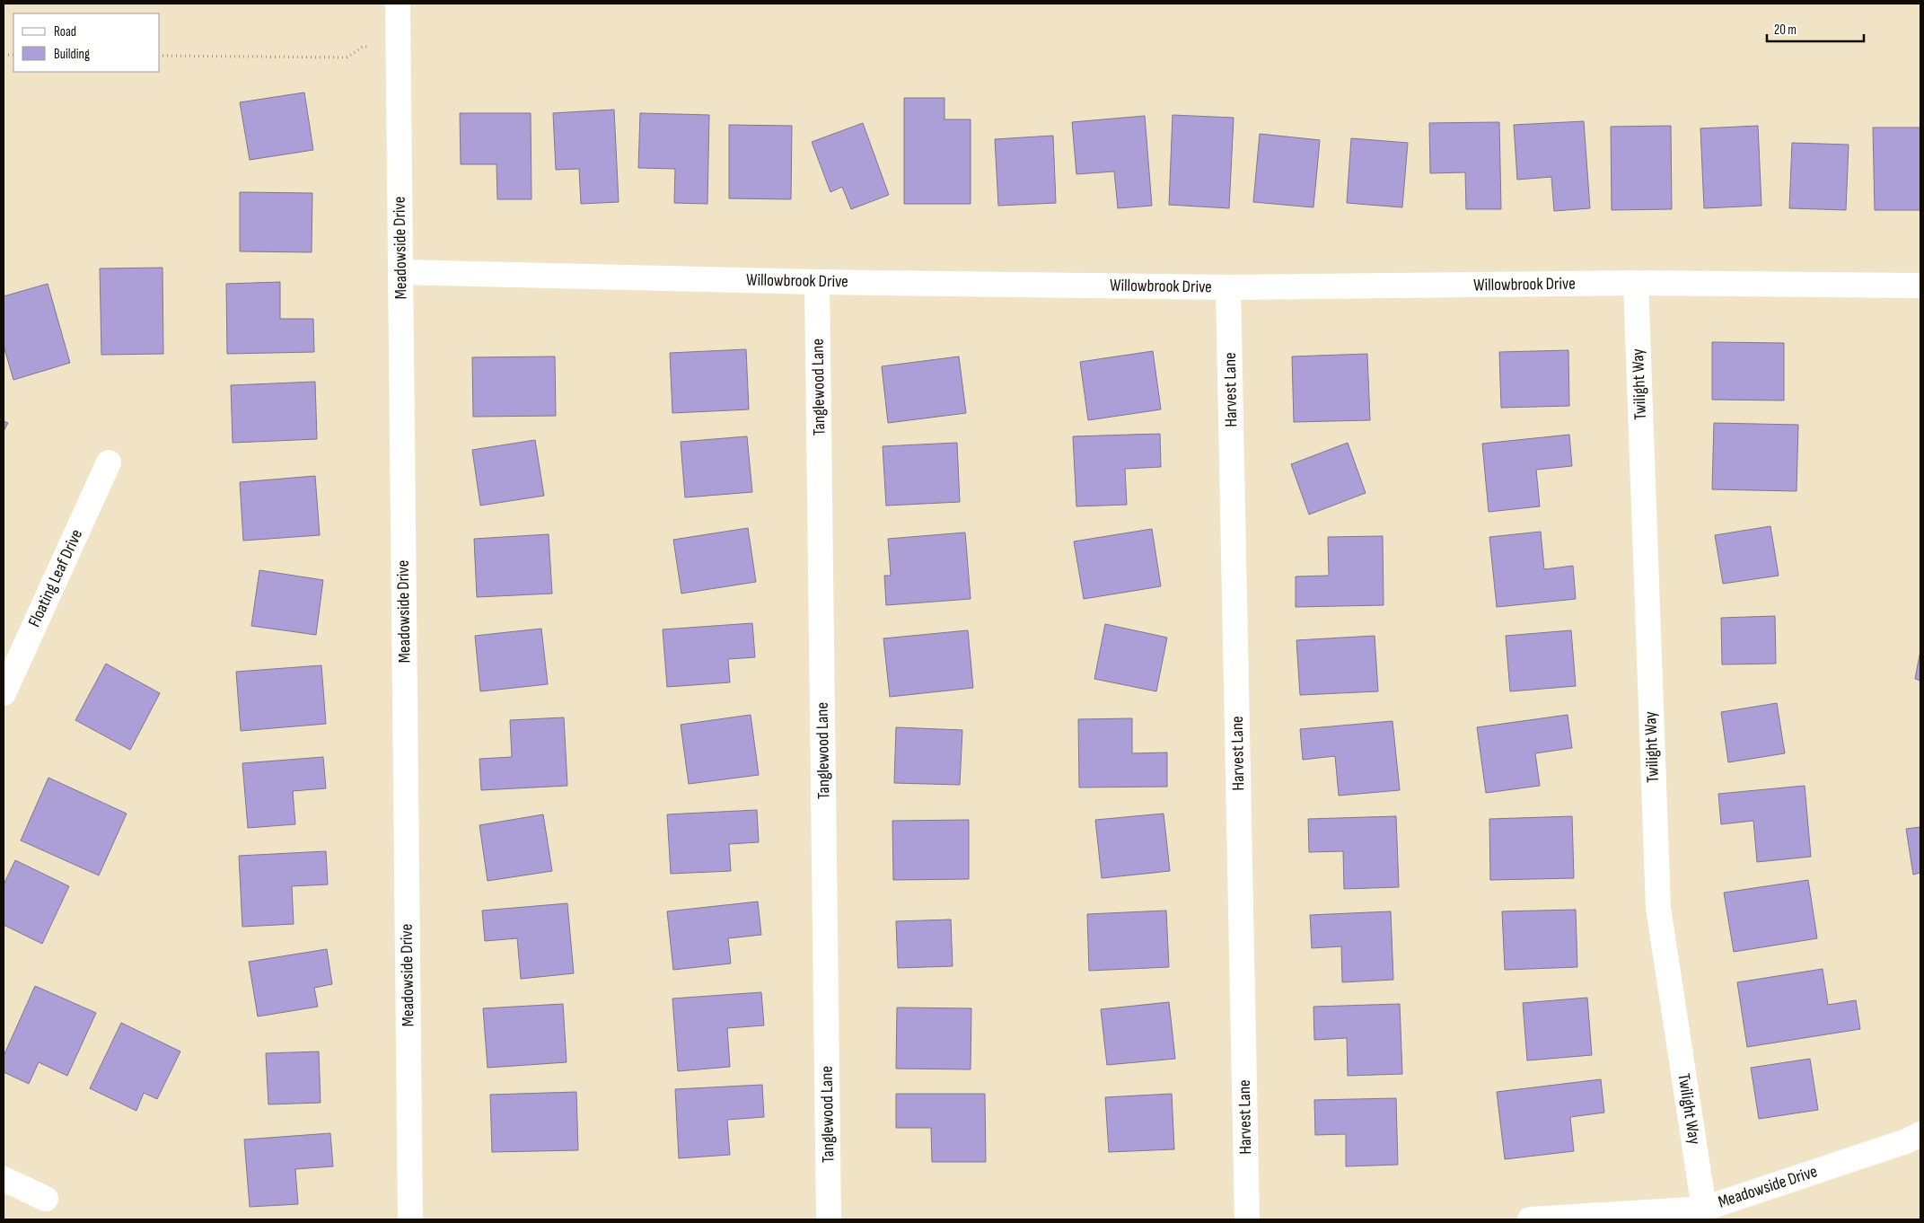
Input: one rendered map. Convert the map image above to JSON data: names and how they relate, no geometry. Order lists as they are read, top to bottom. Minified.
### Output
{"streets":{"street":["Meadowside Drive","Willowbrook Drive","Twilight Way","Tanglewood Lane","Harvest Lane","Floating Leaf Drive"]},"crossings":[["Meadowside Drive","Willowbrook Drive"],["Meadowside Drive","Twilight Way"],["Willowbrook Drive","Twilight Way"],["Willowbrook Drive","Tanglewood Lane"],["Willowbrook Drive","Harvest Lane"]],"legend":["Road","Building"],"scale_bar":"20 m"}
